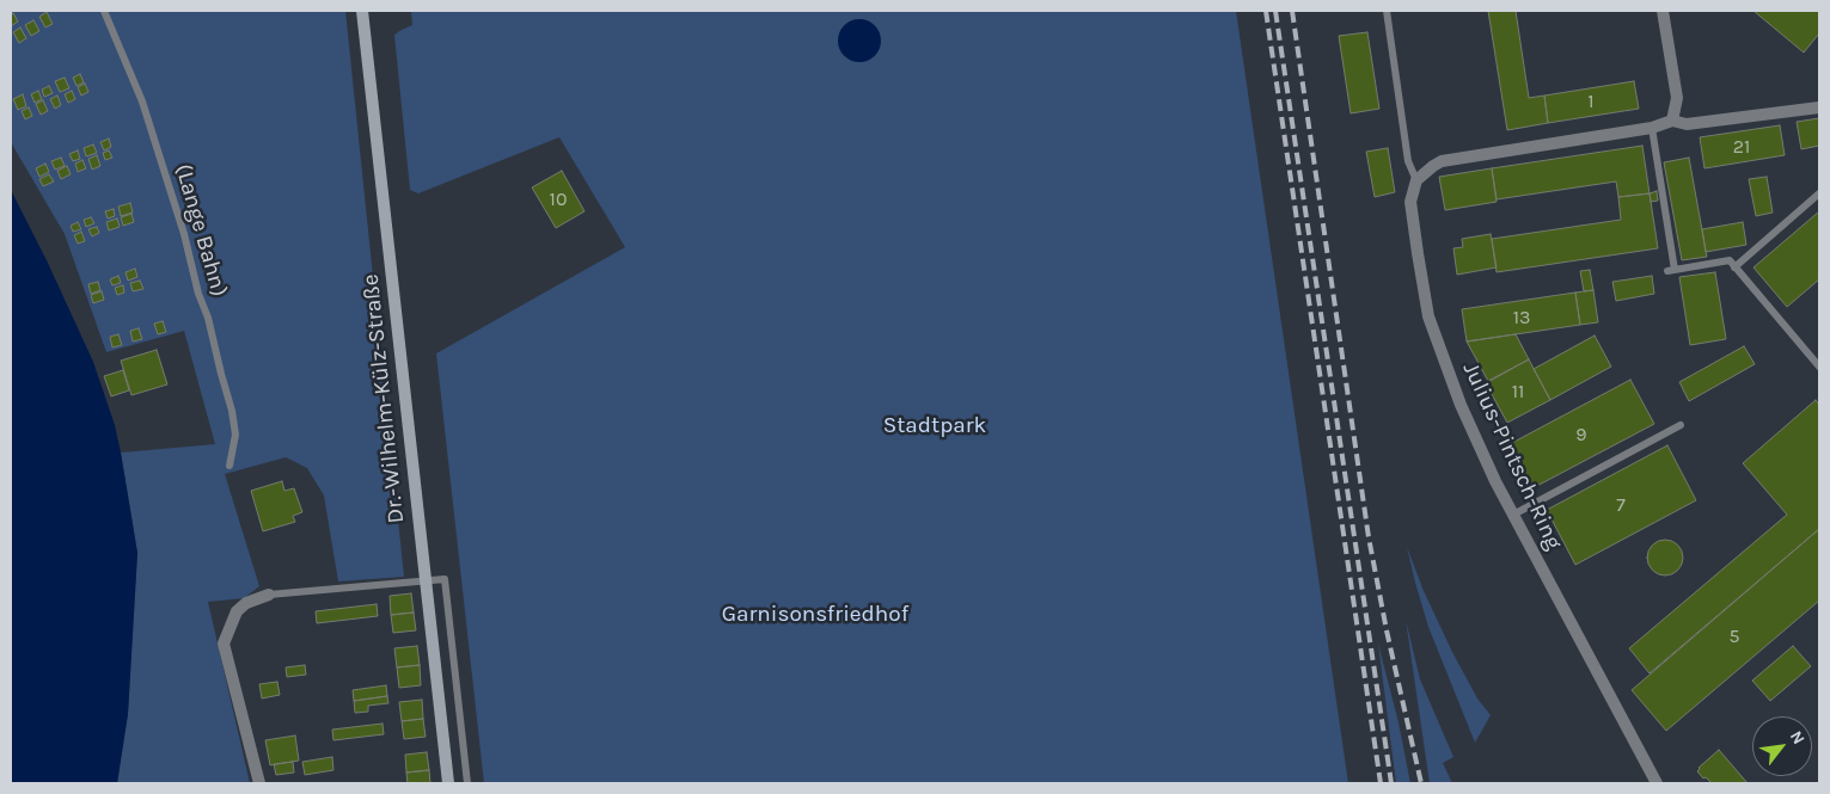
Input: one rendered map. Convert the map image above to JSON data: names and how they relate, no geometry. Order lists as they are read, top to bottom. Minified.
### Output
{"streets":{"main road":["Dr.-Wilhelm-Külz-Straße"],"street":["Julius-Pintsch-Ring"],"lane":["(Lange Bahn)"]},"parks":["Stadtpark","Garnisonsfriedhof"],"house_numbers":["1","21","10","13","11","9","7","5"],"north":"top right"}
